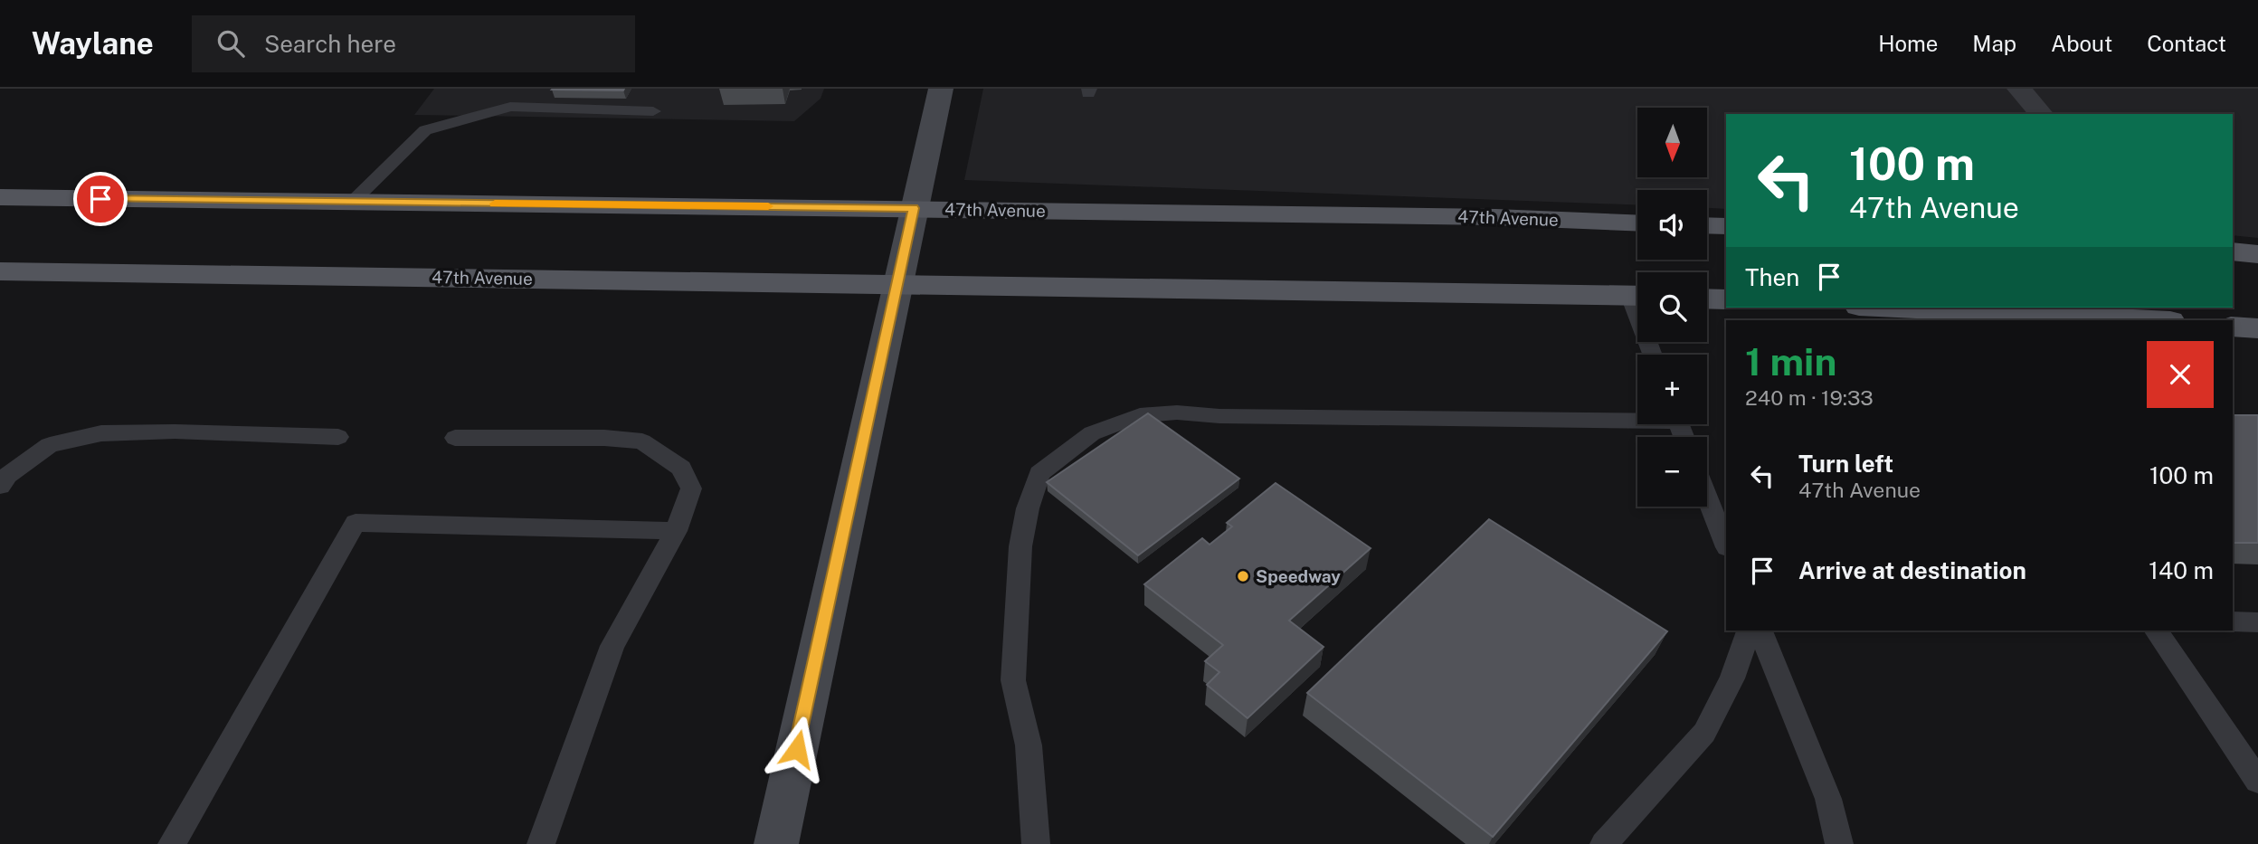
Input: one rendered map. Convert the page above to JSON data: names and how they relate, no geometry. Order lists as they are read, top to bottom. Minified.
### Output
{"streets":{"main road":["47th Avenue"]},"places":["Speedway"],"north":"bottom","page":{"header":"Waylane","search":"Search here","nav":["Home","Map","About","Contact"],"map_buttons":["+","−"],"turn":["100 m","47th Avenue"],"then":"Then","heading":["1 min","240 m · 19:33"],"list":[{"name":"Turn left","note":"47th Avenue","value":"100 m"},{"name":"Arrive at destination","value":"140 m"}]}}
